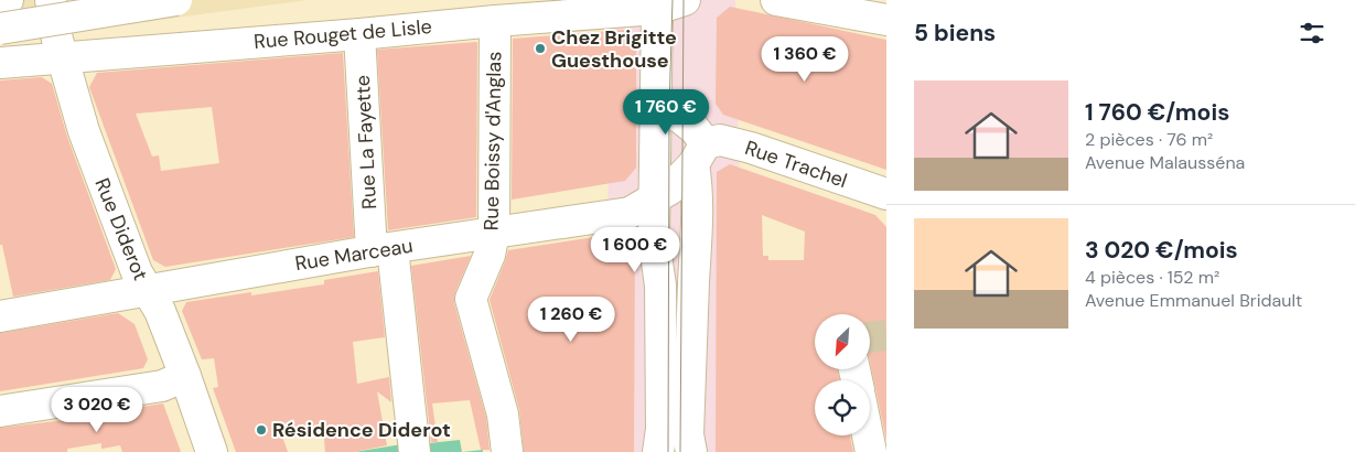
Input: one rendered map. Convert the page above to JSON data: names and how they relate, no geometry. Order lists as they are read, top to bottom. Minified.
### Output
{"streets":{"main road":["Rue Rouget de Lisle","Rue Boissy d'Anglas","Rue La Fayette","Rue Trachel","Rue Diderot","Rue Marceau"]},"crossings":[["Rue Rouget de Lisle","Rue Boissy d'Anglas"],["Rue Rouget de Lisle","Rue La Fayette"],["Rue Rouget de Lisle","Rue Diderot"],["Rue Boissy d'Anglas","Rue Marceau"],["Rue La Fayette","Rue Marceau"],["Rue Trachel","Rue Marceau"],["Rue Diderot","Rue Marceau"]],"places":["Chez Brigitte Guesthouse","Résidence Diderot"],"north":"bottom left","page":{"heading":"5 biens","price":["1 360 €","1 760 €","1 600 €","1 260 €","3 020 €"],"list":[{"name":"1 760 €/mois","note":"2 pièces · 76 m² · Avenue Malausséna"},{"name":"3 020 €/mois","note":"4 pièces · 152 m² · Avenue Emmanuel Bridault"}]}}
